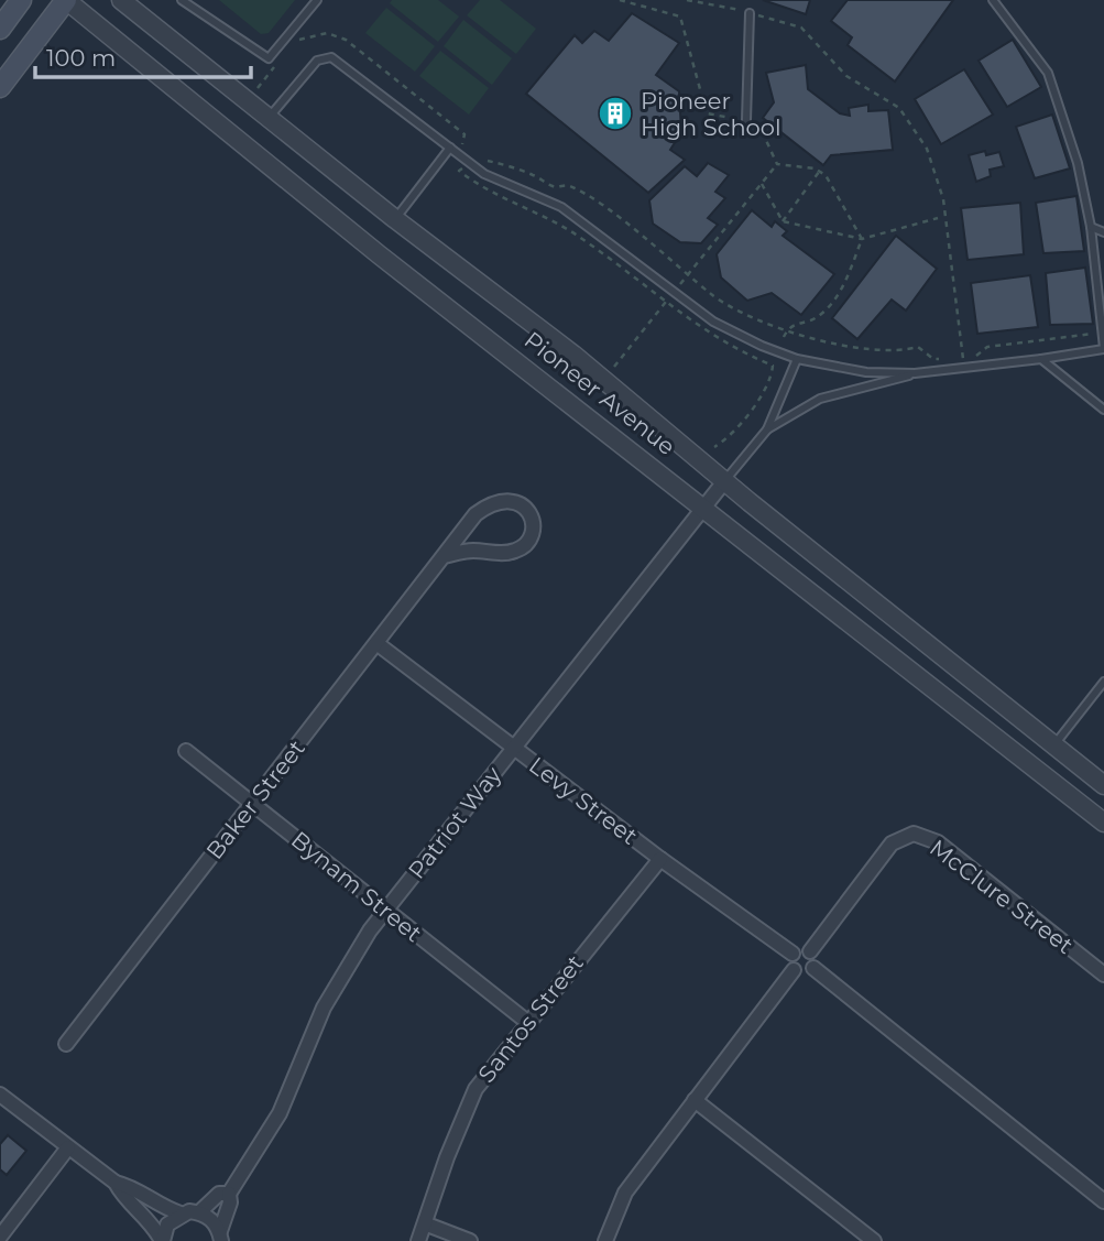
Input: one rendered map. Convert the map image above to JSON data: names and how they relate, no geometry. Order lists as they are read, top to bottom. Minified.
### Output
{"streets":{"street":["Pioneer Avenue","Baker Street","Levy Street","Patriot Way","Bynam Street","McClure Street","Santos Street"]},"crossings":[["Pioneer Avenue","Patriot Way"],["Baker Street","Levy Street"],["Baker Street","Bynam Street"],["Levy Street","Patriot Way"],["Levy Street","McClure Street"],["Levy Street","Santos Street"],["Patriot Way","Bynam Street"],["Bynam Street","Santos Street"]],"places":{"building":["Pioneer High School"]},"scale_bar":"100 m"}
